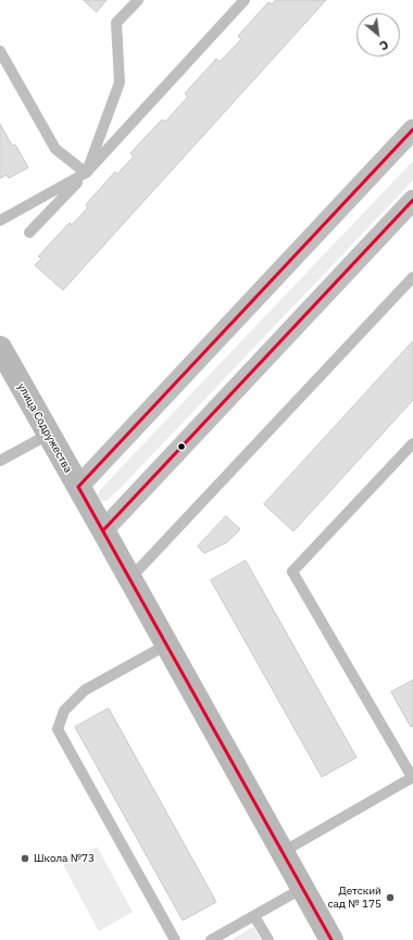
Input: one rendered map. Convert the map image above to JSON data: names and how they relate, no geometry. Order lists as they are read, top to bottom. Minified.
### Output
{"streets":{"street":["улица Содружества"]},"places":["Школа №73","Детский сад № 175"],"north":"bottom right"}
